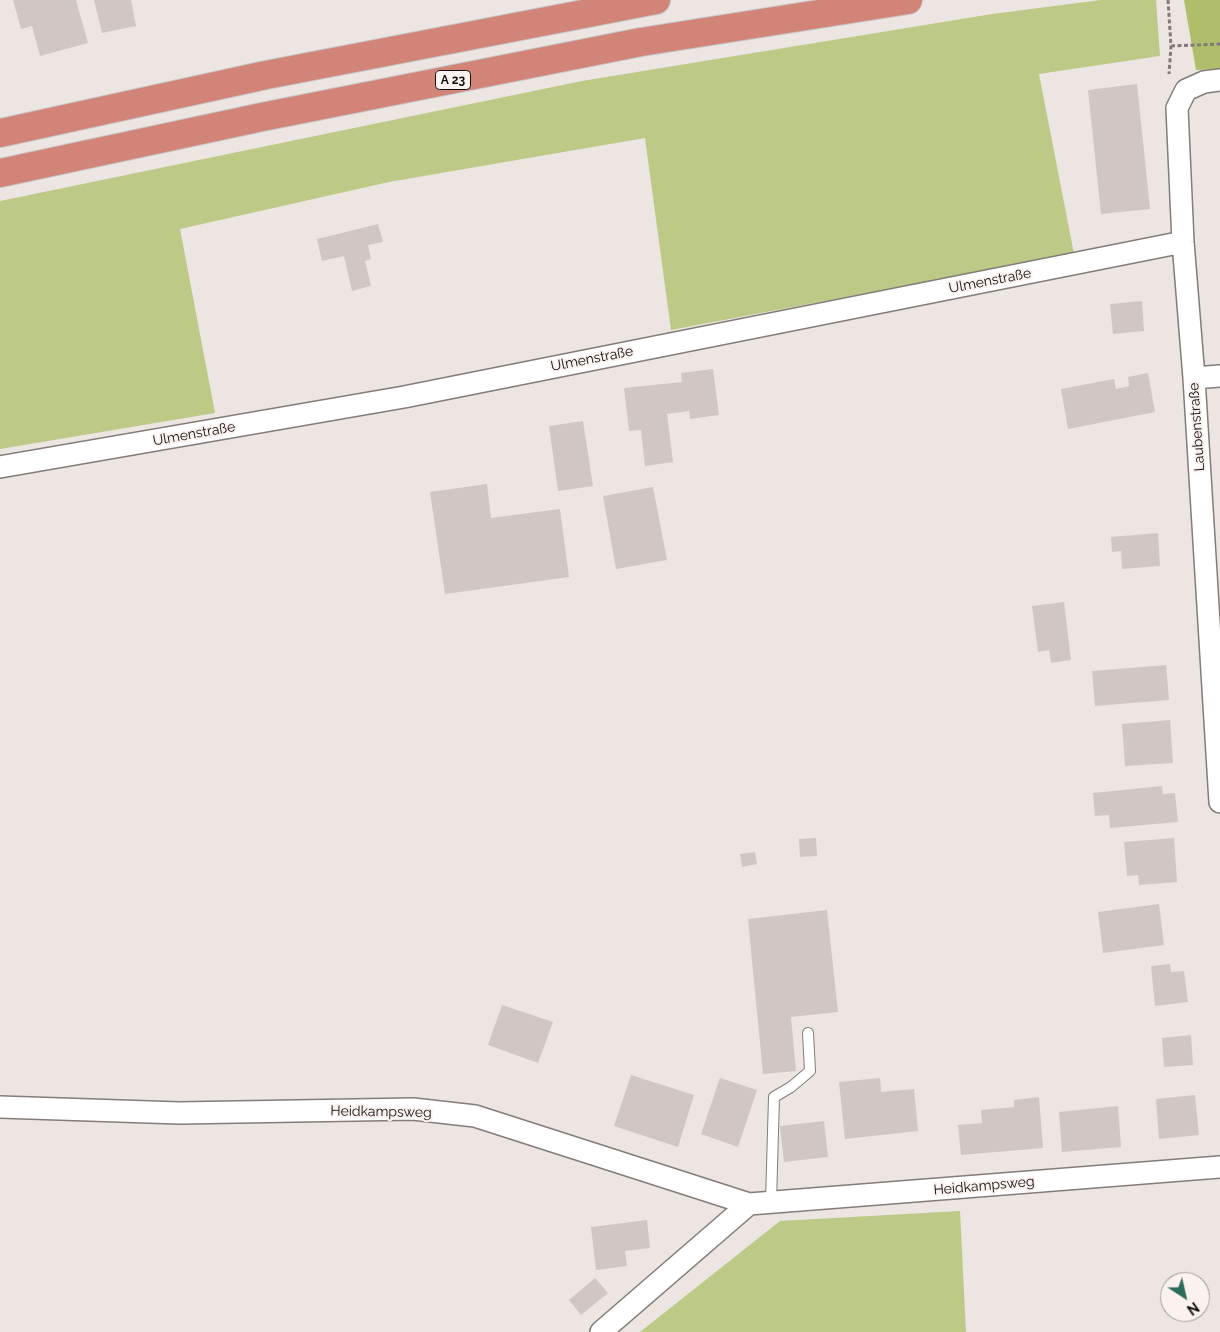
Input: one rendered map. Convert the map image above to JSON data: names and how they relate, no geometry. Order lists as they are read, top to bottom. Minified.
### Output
{"streets":{"highway":["A 23"],"street":["Ulmenstraße","Laubenstraße","Heidkampsweg"]},"crossings":[["Ulmenstraße","Laubenstraße"]],"north":"bottom right"}
